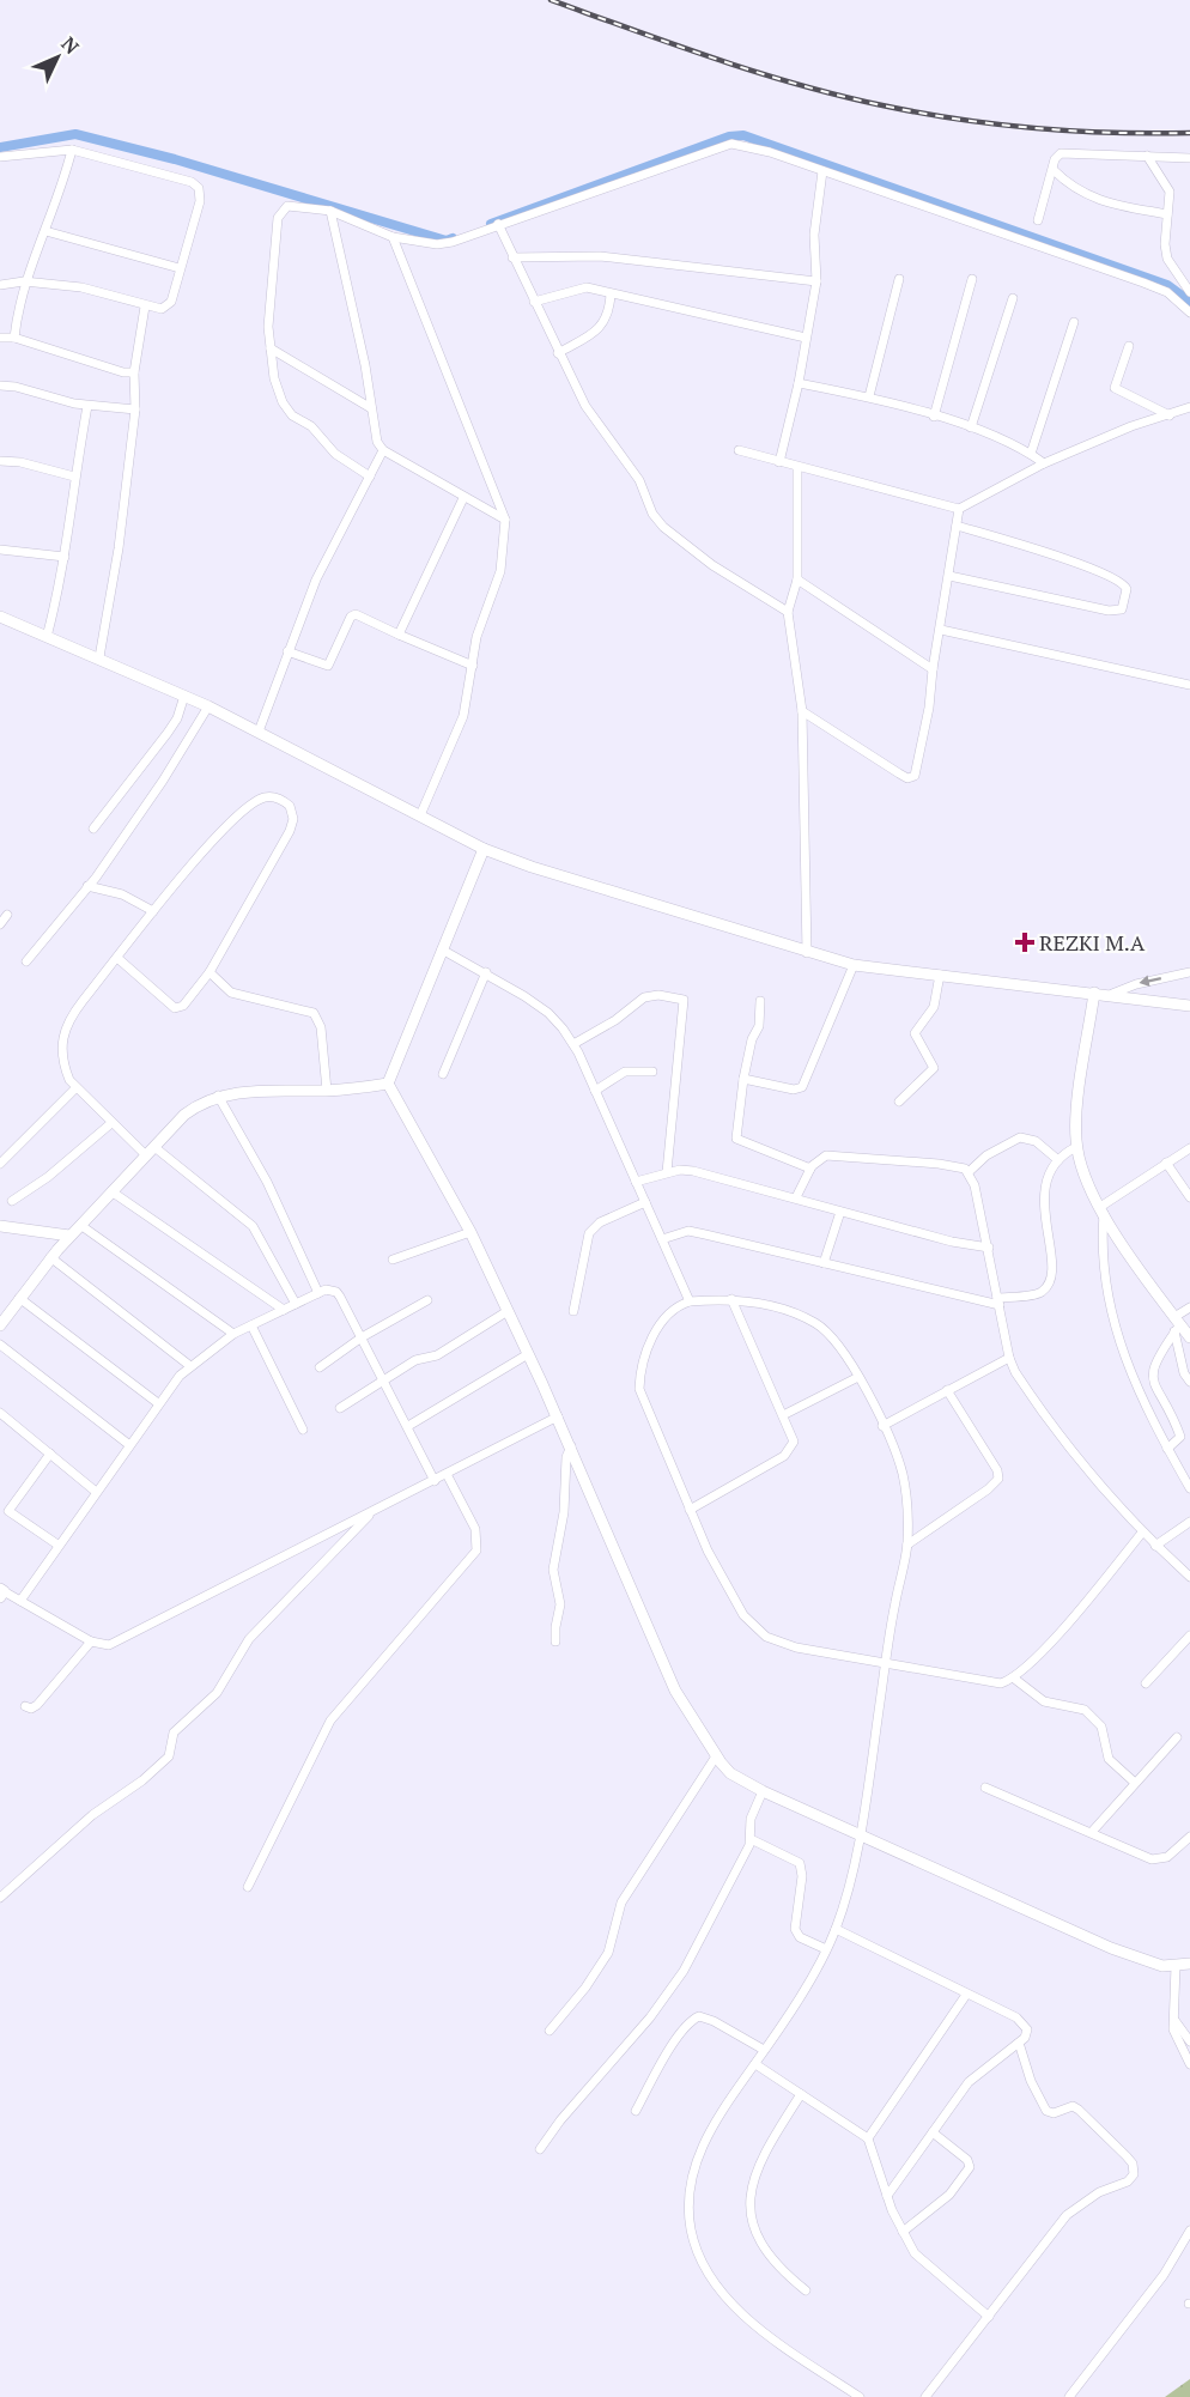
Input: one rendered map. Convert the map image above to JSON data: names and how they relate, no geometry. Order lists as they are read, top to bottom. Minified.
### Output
{"places":{"health":["REZKI M.A"]},"north":"top right"}
